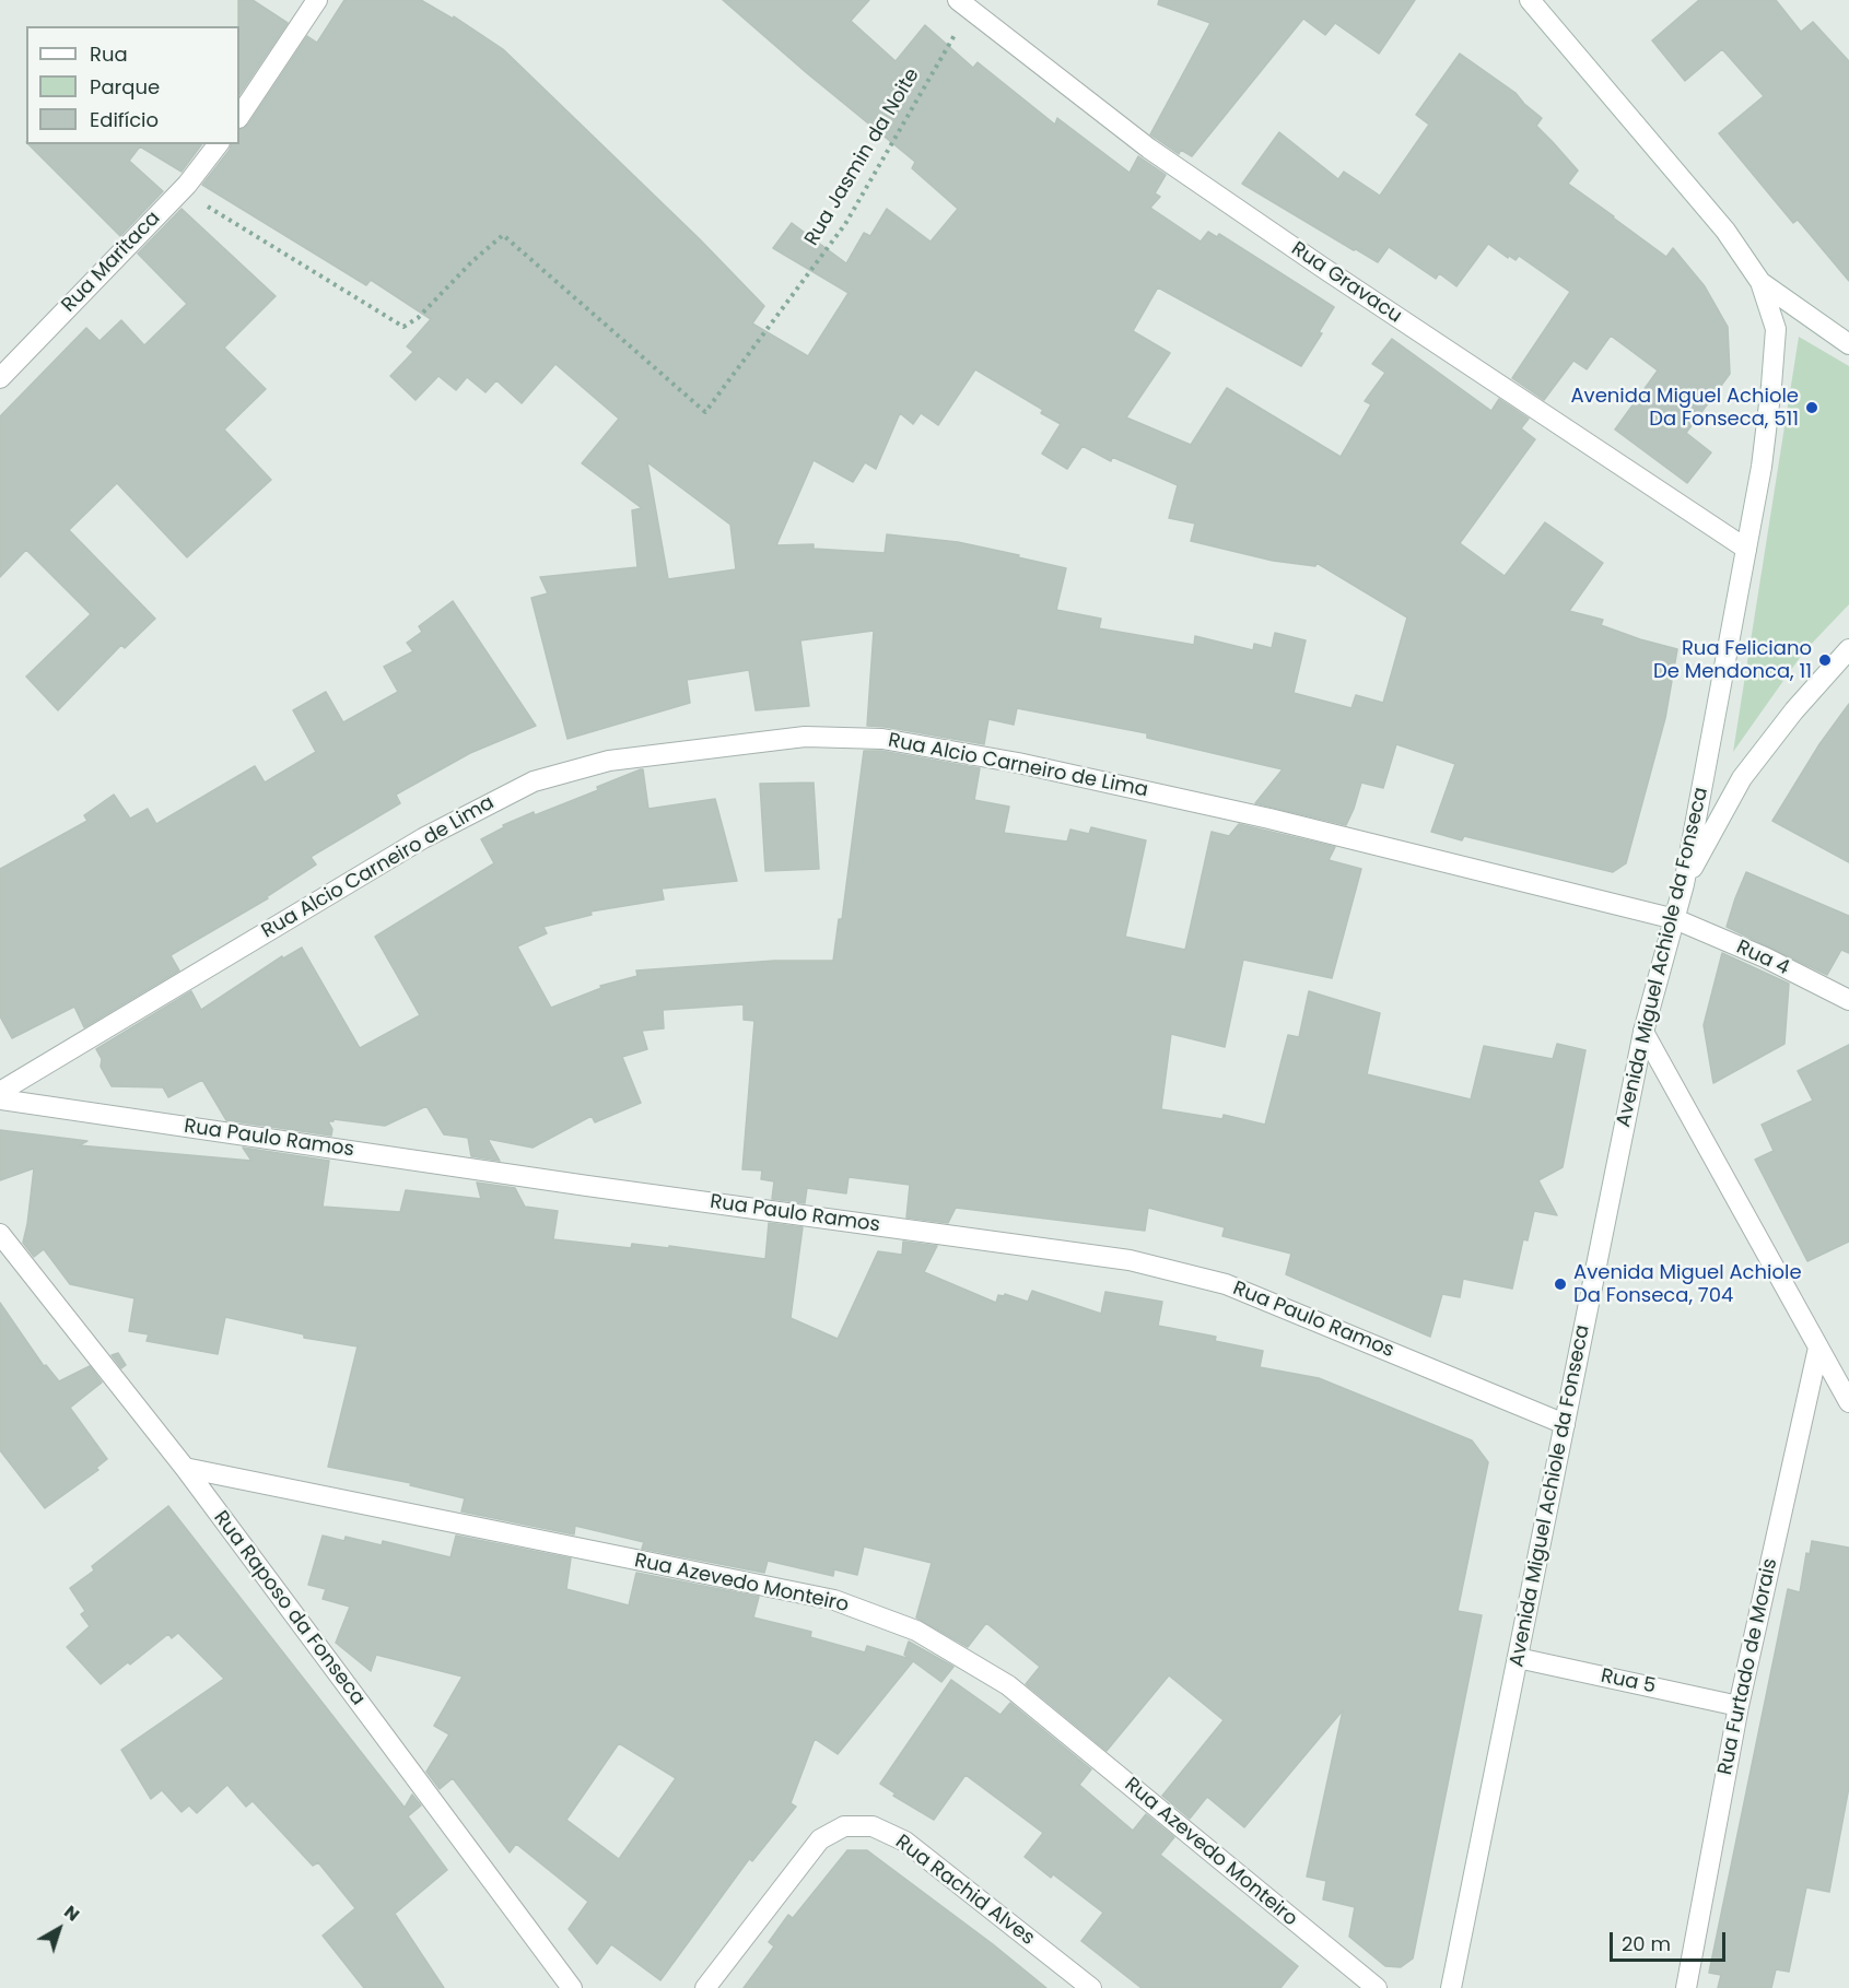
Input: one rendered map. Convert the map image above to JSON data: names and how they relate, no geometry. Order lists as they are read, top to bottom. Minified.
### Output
{"streets":{"street":["Rua Maritaca","Rua Gravacu","Rua Alcio Carneiro de Lima","Avenida Miguel Achiole da Fonseca","Rua 4","Rua Paulo Ramos","Rua Azevedo Monteiro","Rua Raposo da Fonseca","Rua Furtado de Morais","Rua 5","Rua Rachid Alves"],"path":["Rua Jasmin da Noite"]},"crossings":[["Rua Jasmin da Noite","Rua Maritaca"],["Rua Jasmin da Noite","Rua Gravacu"],["Rua Gravacu","Avenida Miguel Achiole da Fonseca"],["Rua Alcio Carneiro de Lima","Avenida Miguel Achiole da Fonseca"],["Rua Alcio Carneiro de Lima","Rua 4"],["Avenida Miguel Achiole da Fonseca","Rua 4"],["Avenida Miguel Achiole da Fonseca","Rua Paulo Ramos"],["Avenida Miguel Achiole da Fonseca","Rua 5"],["Rua Azevedo Monteiro","Rua Raposo da Fonseca"],["Rua Furtado de Morais","Rua 5"]],"places":["Avenida Miguel Achiole Da Fonseca, 511","Rua Feliciano De Mendonca, 11","Avenida Miguel Achiole Da Fonseca, 704"],"legend":["Rua","Parque","Edifício"],"scale_bar":"20 m","north":"top right"}
